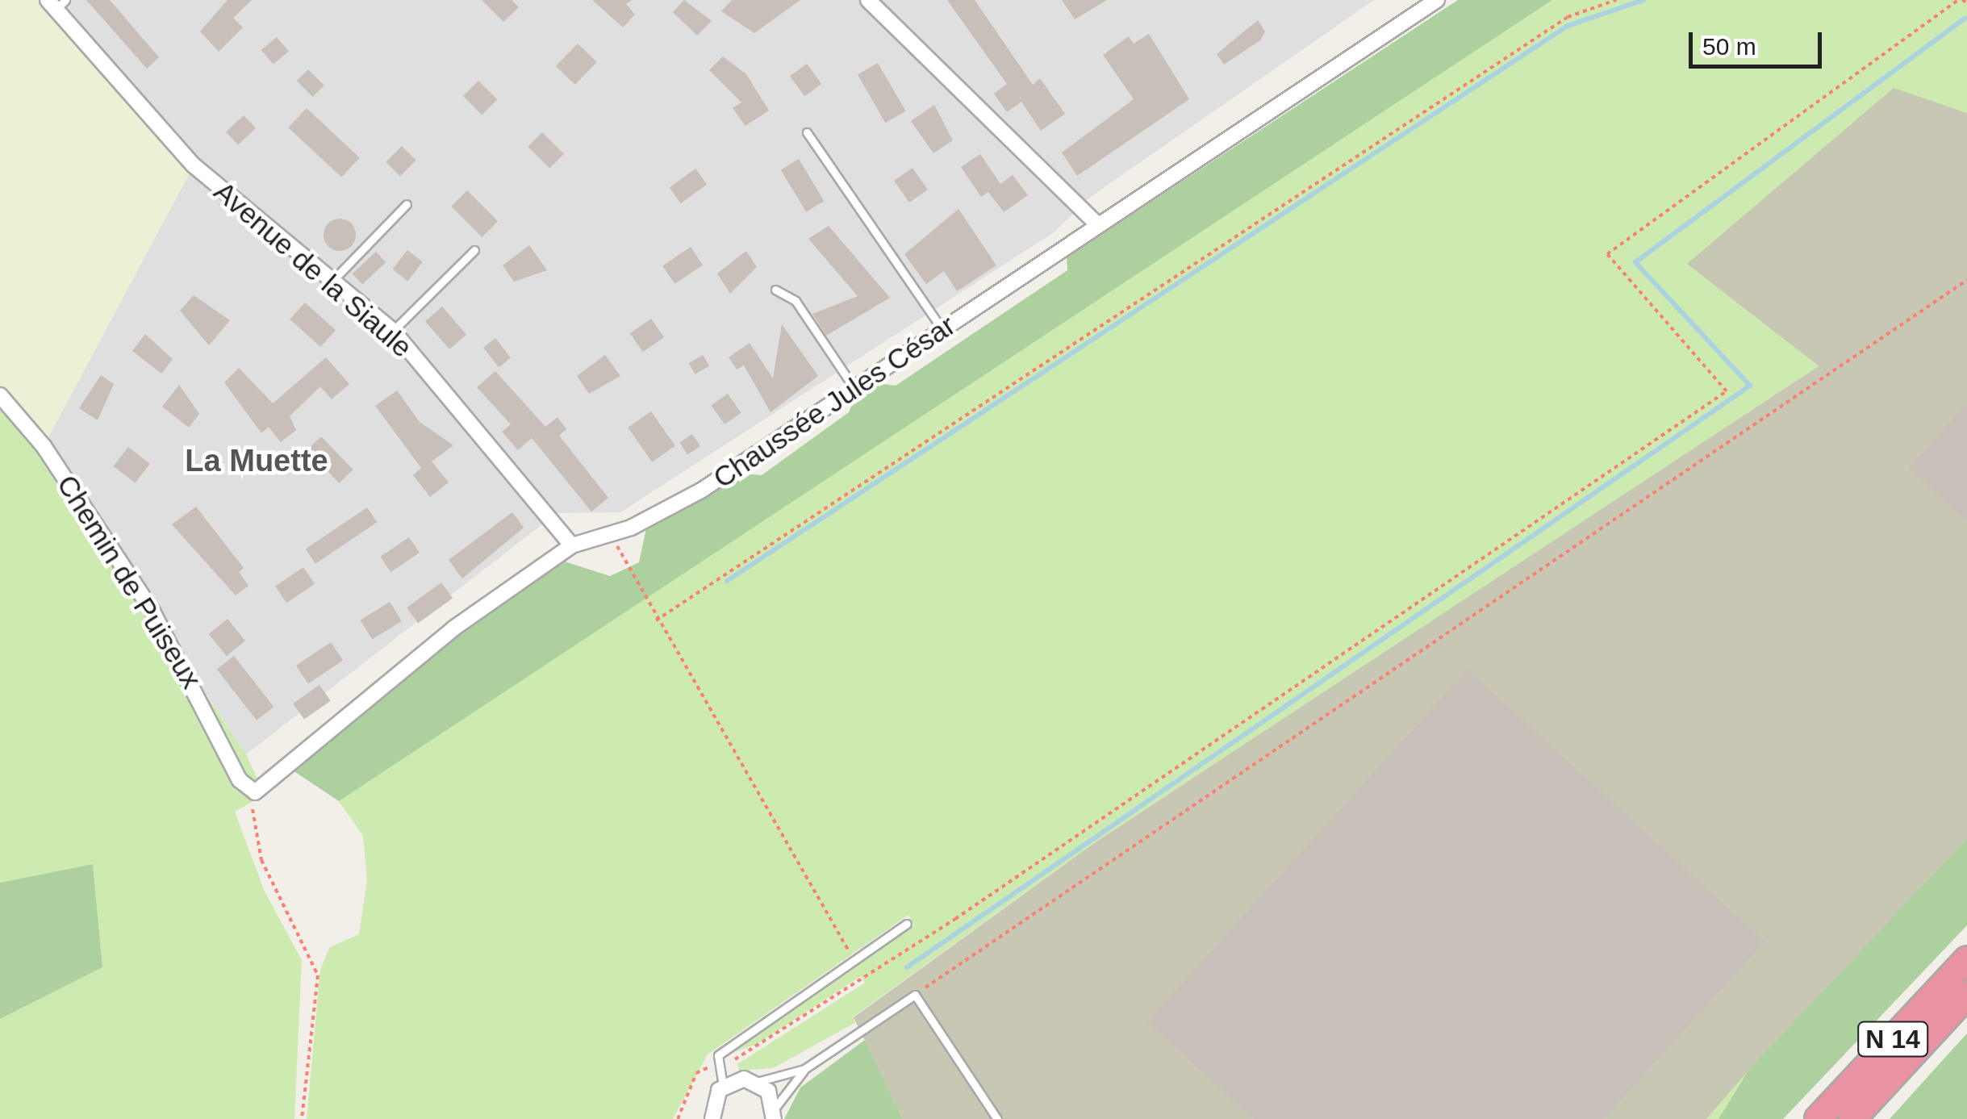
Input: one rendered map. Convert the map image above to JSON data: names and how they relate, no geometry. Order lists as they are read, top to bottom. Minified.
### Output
{"streets":{"highway":["N 14"],"street":["Avenue de la Siaule","Chaussée Jules César","Chemin de Puiseux"]},"crossings":[["Avenue de la Siaule","Chaussée Jules César"],["Chaussée Jules César","Chemin de Puiseux"]],"districts":["La Muette"],"scale_bar":"50 m"}
